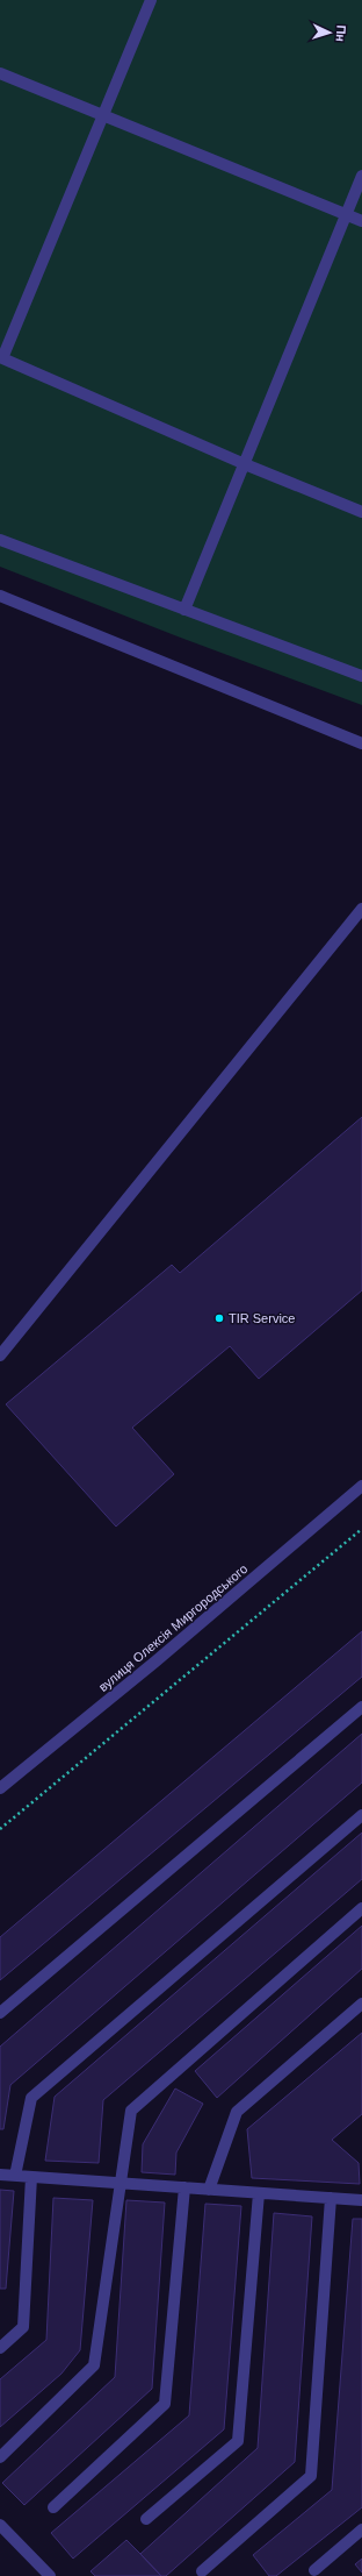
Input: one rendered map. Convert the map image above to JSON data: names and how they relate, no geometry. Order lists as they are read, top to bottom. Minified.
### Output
{"streets":{"street":["вулиця Олексія Миргородського"]},"places":["TIR Service"],"north":"right"}
